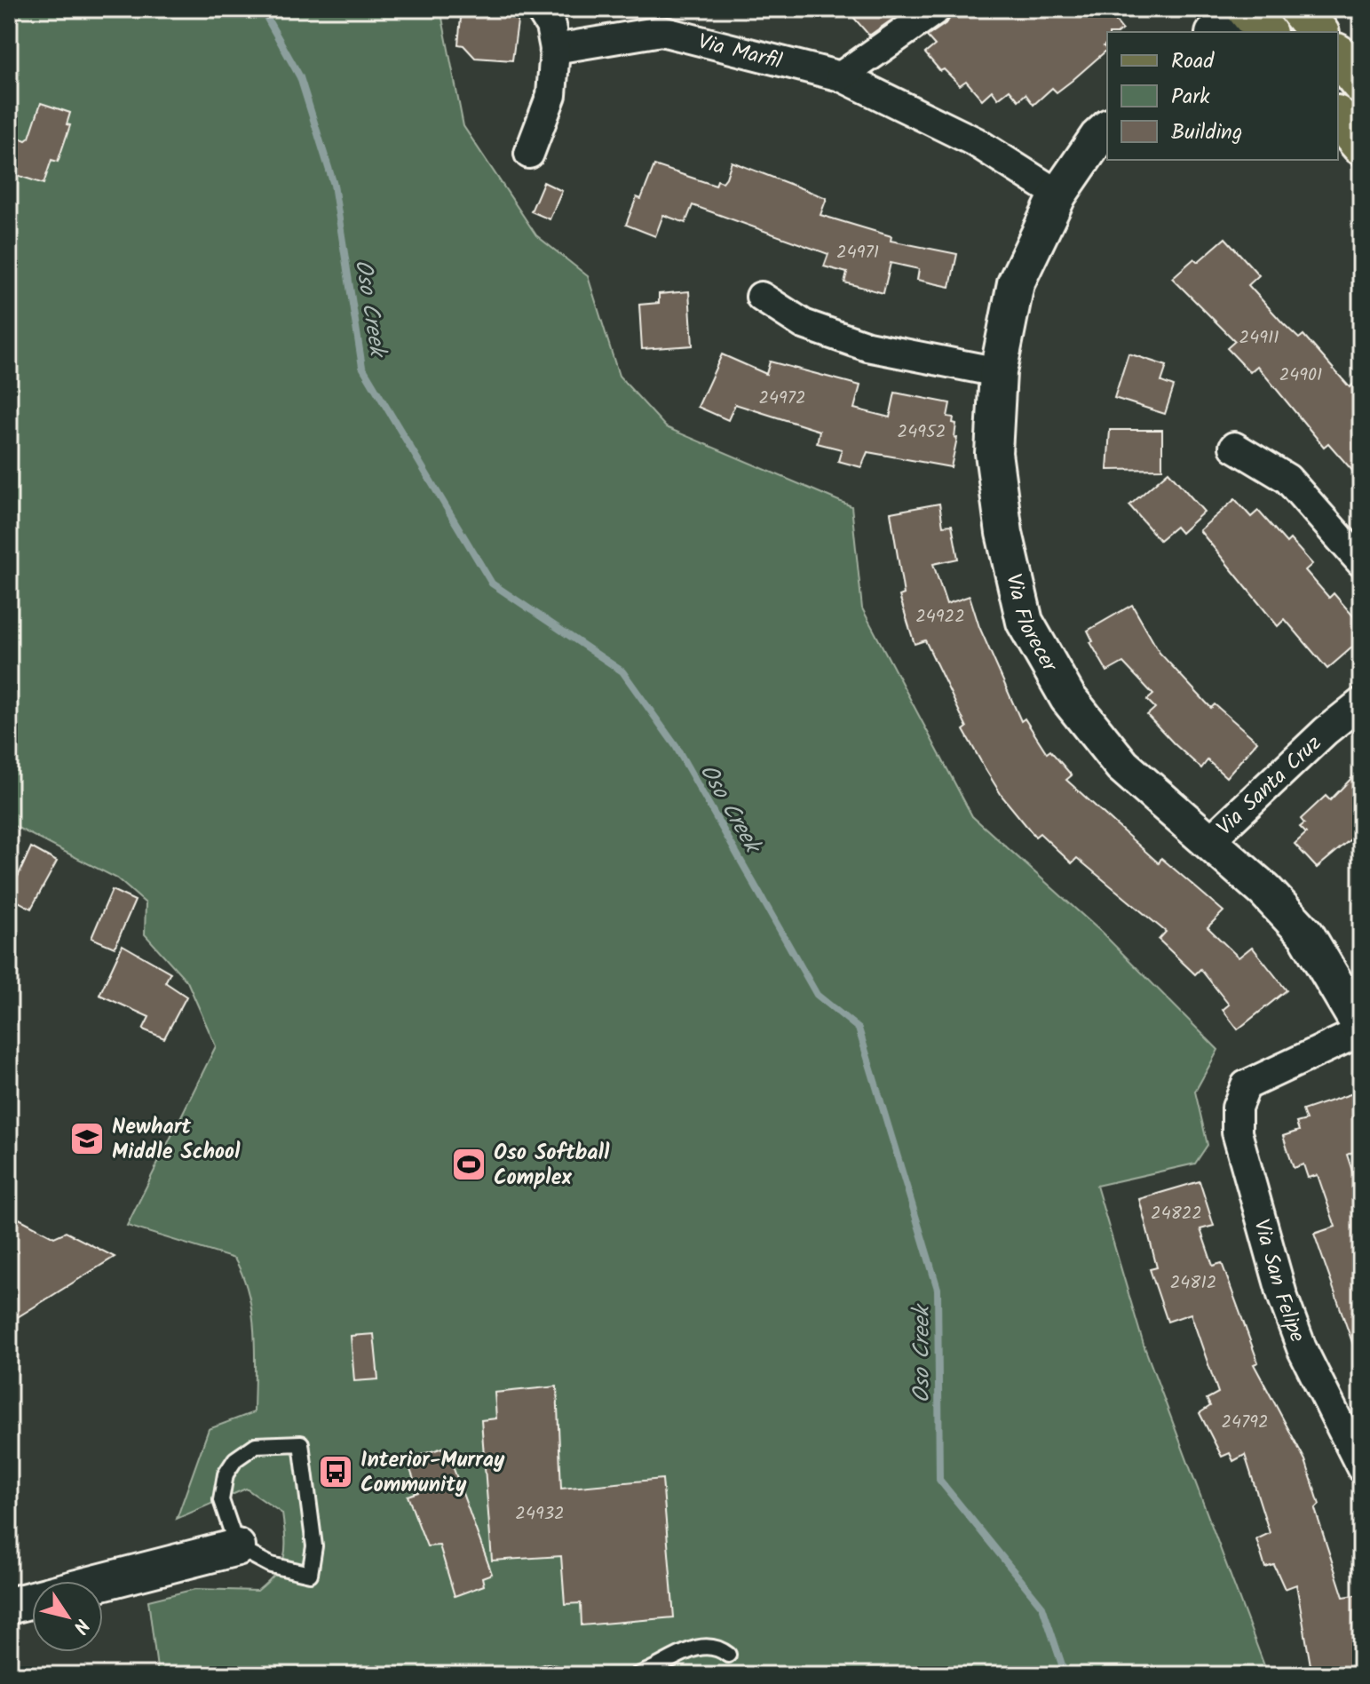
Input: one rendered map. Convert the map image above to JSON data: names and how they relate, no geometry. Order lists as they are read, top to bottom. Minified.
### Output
{"streets":{"street":["Via Marfil","Via Florecer","Via Santa Cruz","Via San Felipe"]},"crossings":[["Via Marfil","Via Florecer"],["Via Florecer","Via Santa Cruz"],["Via Florecer","Via San Felipe"]],"water":["Oso Creek"],"places":{"school or university":["Newhart Middle School"],"sports":["Oso Softball Complex"],"bus stop":["Interior-Murray Community"]},"house_numbers":["24971","24911","24901","24972","24952","24922","24822","24812","24792","24932"],"legend":["Road","Park","Building"],"north":"bottom right"}
